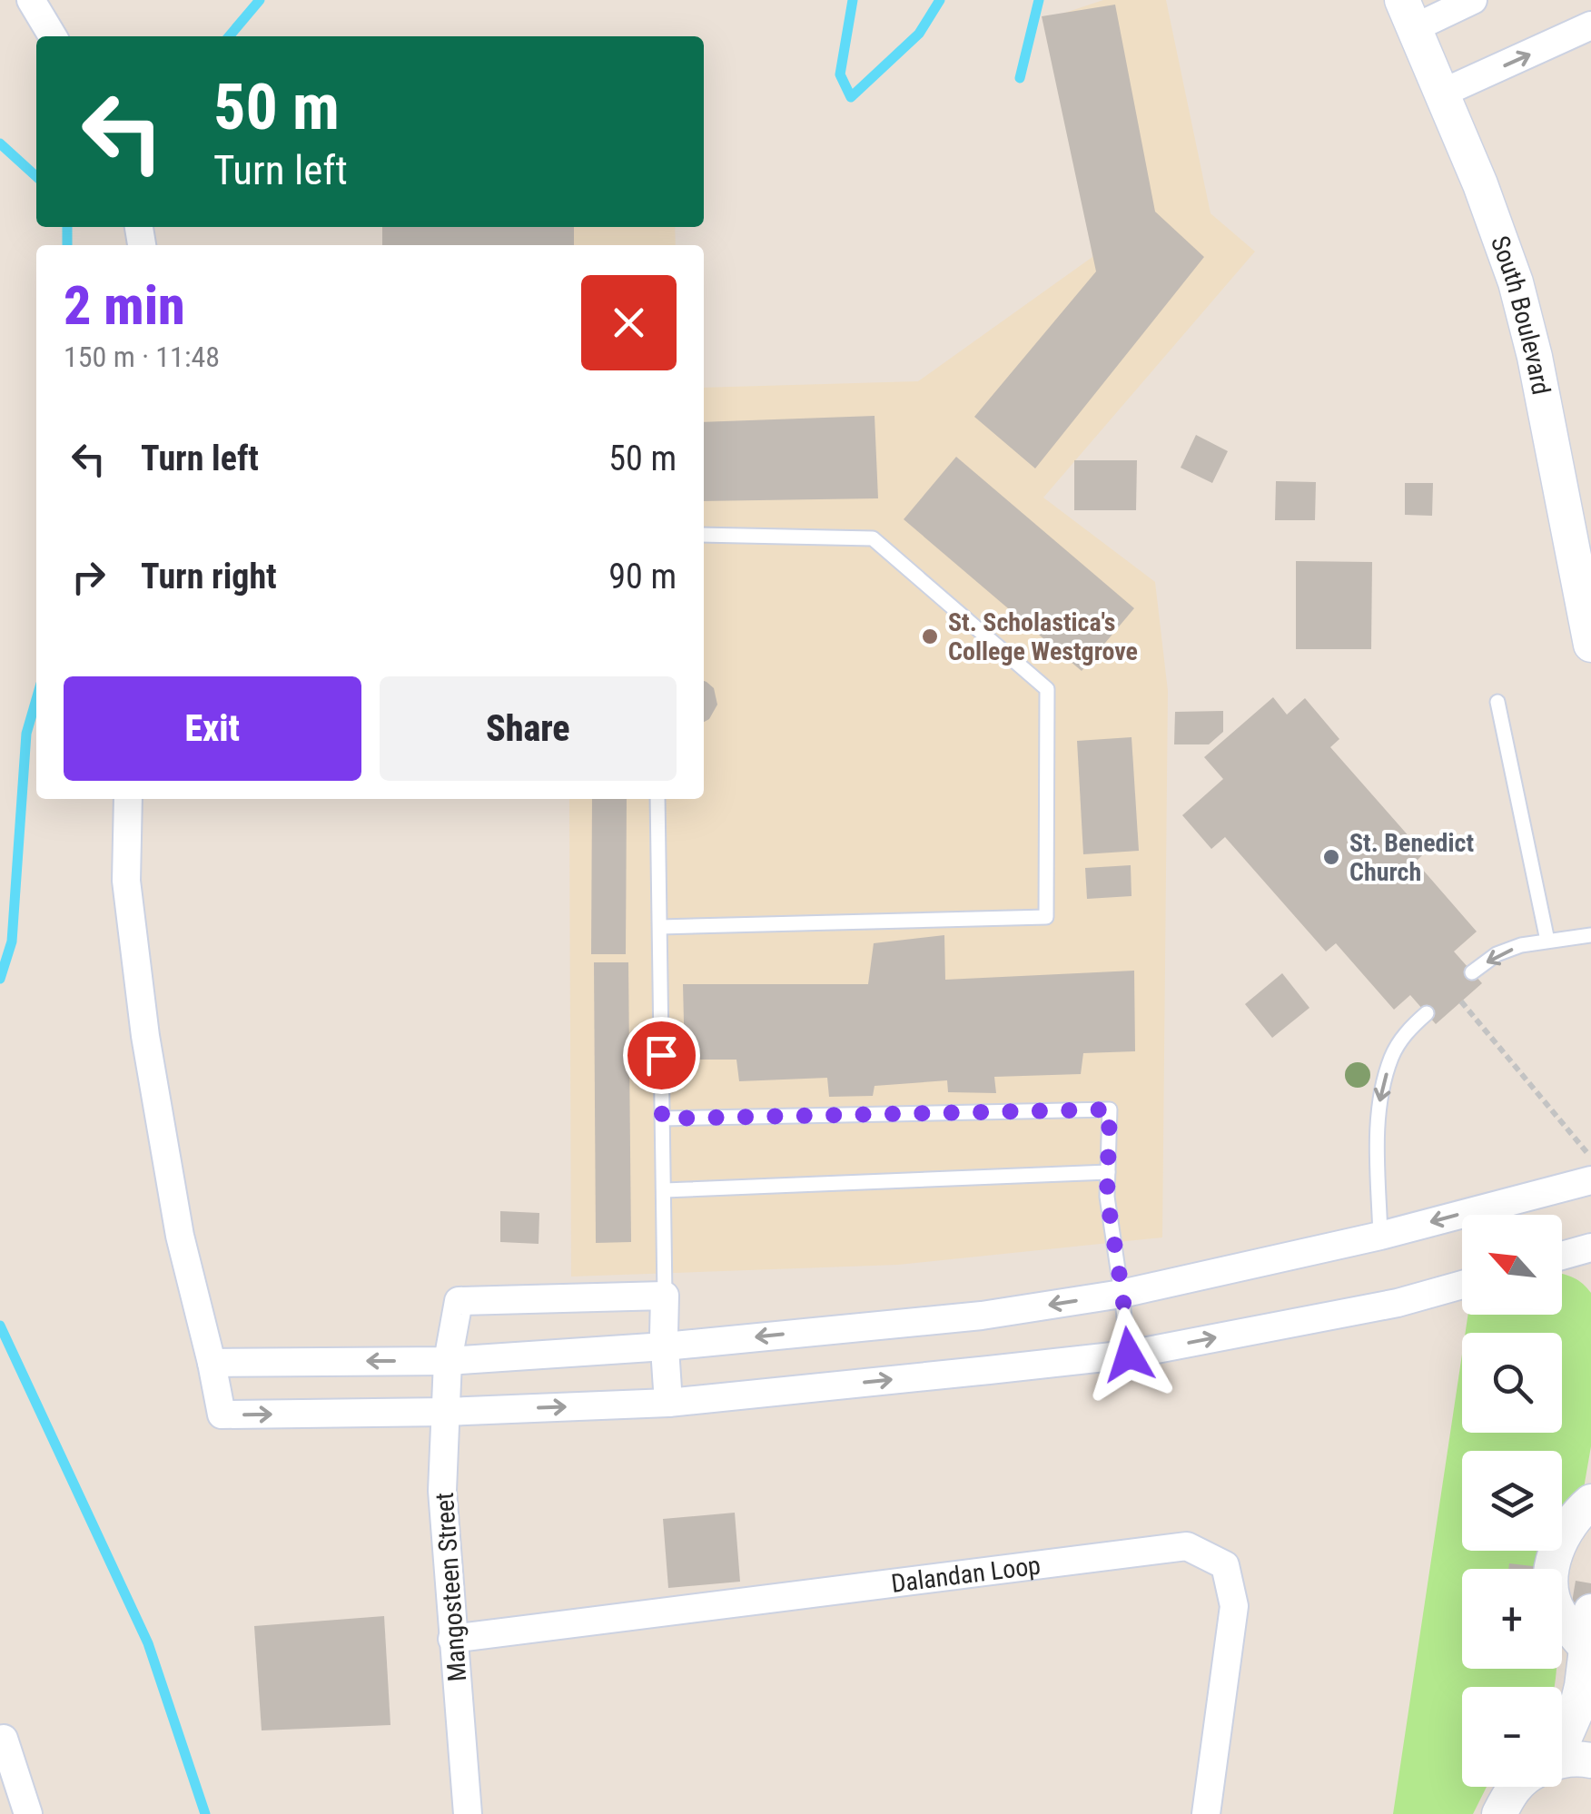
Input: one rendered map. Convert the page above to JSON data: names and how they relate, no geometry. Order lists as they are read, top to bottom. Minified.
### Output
{"streets":{"street":["South Boulevard","Dalandan Loop","Mangosteen Street"]},"crossings":[["Dalandan Loop","Mangosteen Street"]],"places":["St. Scholastica's College Westgrove","St. Benedict Church"],"north":"top left","page":{"turn":["50 m","Turn left"],"heading":["2 min","150 m · 11:48"],"list":[{"name":"Turn left","value":"50 m"},{"name":"Turn right","value":"90 m"}],"buttons":["Exit","Share"],"map_buttons":["+","−"]}}
